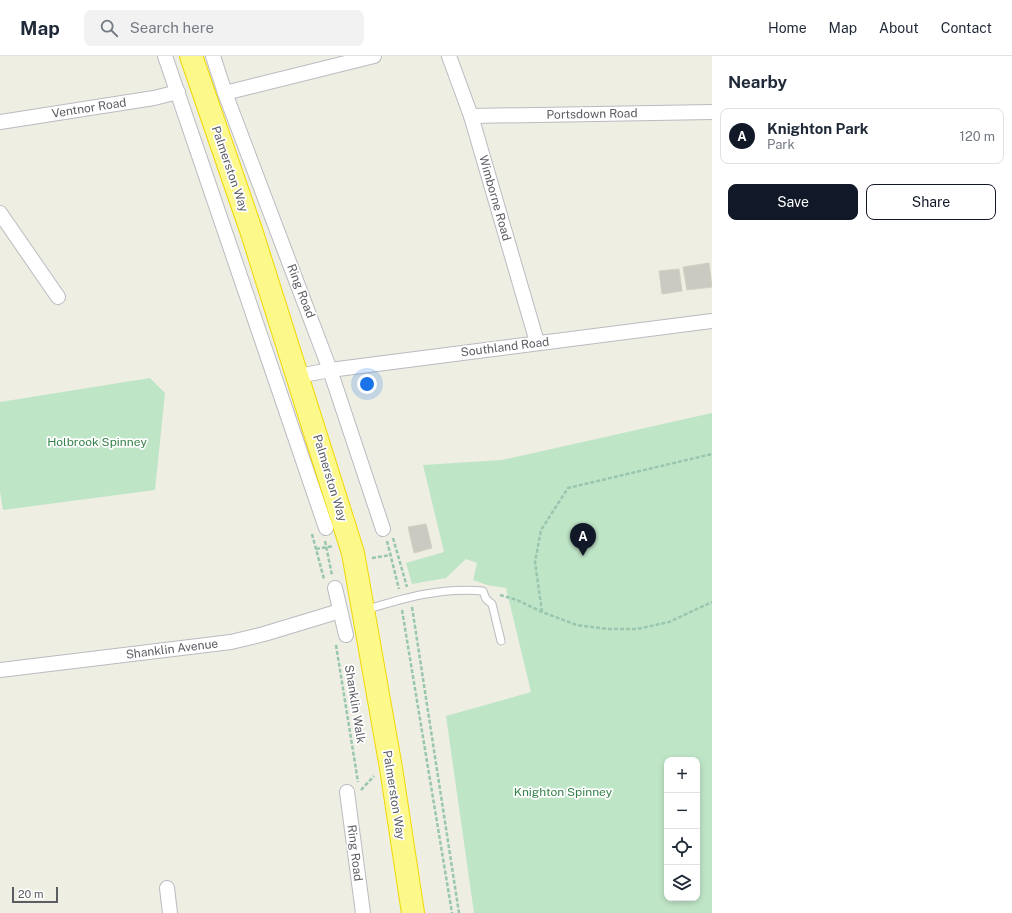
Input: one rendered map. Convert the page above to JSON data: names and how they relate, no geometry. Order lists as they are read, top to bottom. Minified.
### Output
{"streets":{"highway":["Palmerston Way"],"street":["Ventnor Road","Portsdown Road","Wimborne Road","Ring Road","Southland Road","Shanklin Avenue"],"path":["Shanklin Walk"]},"crossings":[["Portsdown Road","Wimborne Road"],["Palmerston Way","Southland Road"],["Wimborne Road","Southland Road"],["Ring Road","Southland Road"],["Ring Road","Shanklin Walk"]],"parks":["Holbrook Spinney","Knighton Spinney"],"scale_bar":"20 m","page":{"header":"Map","search":"Search here","nav":["Home","Map","About","Contact"],"heading":"Nearby","list":[{"mark":"A","name":"Knighton Park","note":"Park","value":"120 m"}],"buttons":["Save","Share"],"pins":"A","map_buttons":["+","−"],"scale":"20 m"}}
